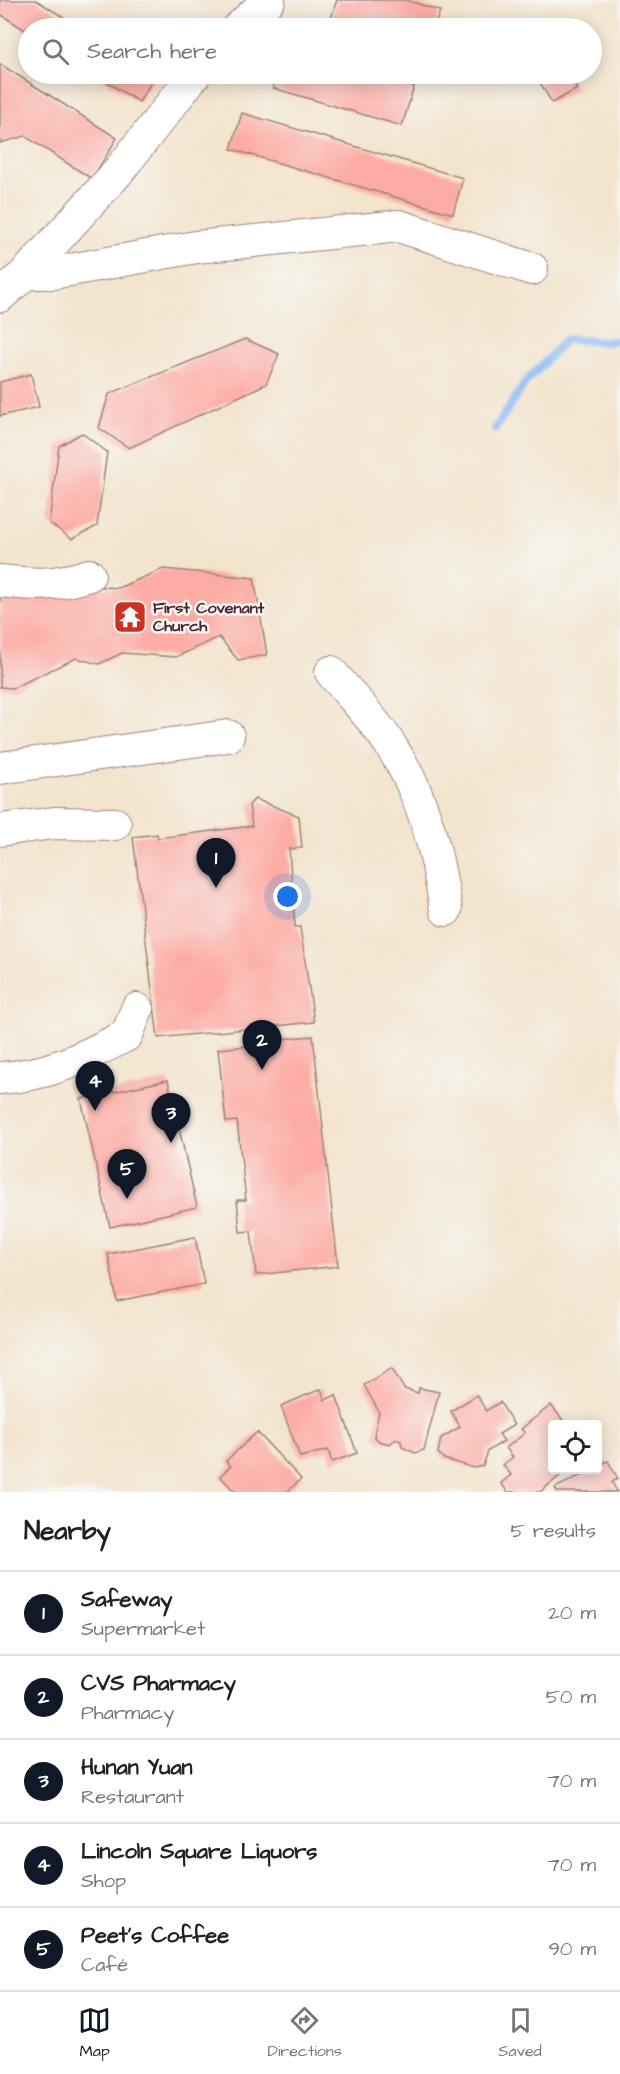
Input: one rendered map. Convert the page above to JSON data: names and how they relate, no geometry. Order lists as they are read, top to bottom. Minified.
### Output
{"places":{"temple":["First Covenant Church"]},"page":{"search":"Search here","pins":["1","2","4","3","5"],"heading":["Nearby","5 results"],"list":[{"mark":"1","name":"Safeway","note":"Supermarket","value":"20 m"},{"mark":"2","name":"CVS Pharmacy","note":"Pharmacy","value":"50 m"},{"mark":"3","name":"Hunan Yuan","note":"Restaurant","value":"70 m"},{"mark":"4","name":"Lincoln Square Liquors","note":"Shop","value":"70 m"},{"mark":"5","name":"Peet's Coffee","note":"Café","value":"90 m"}],"nav":["Map","Directions","Saved"]}}
